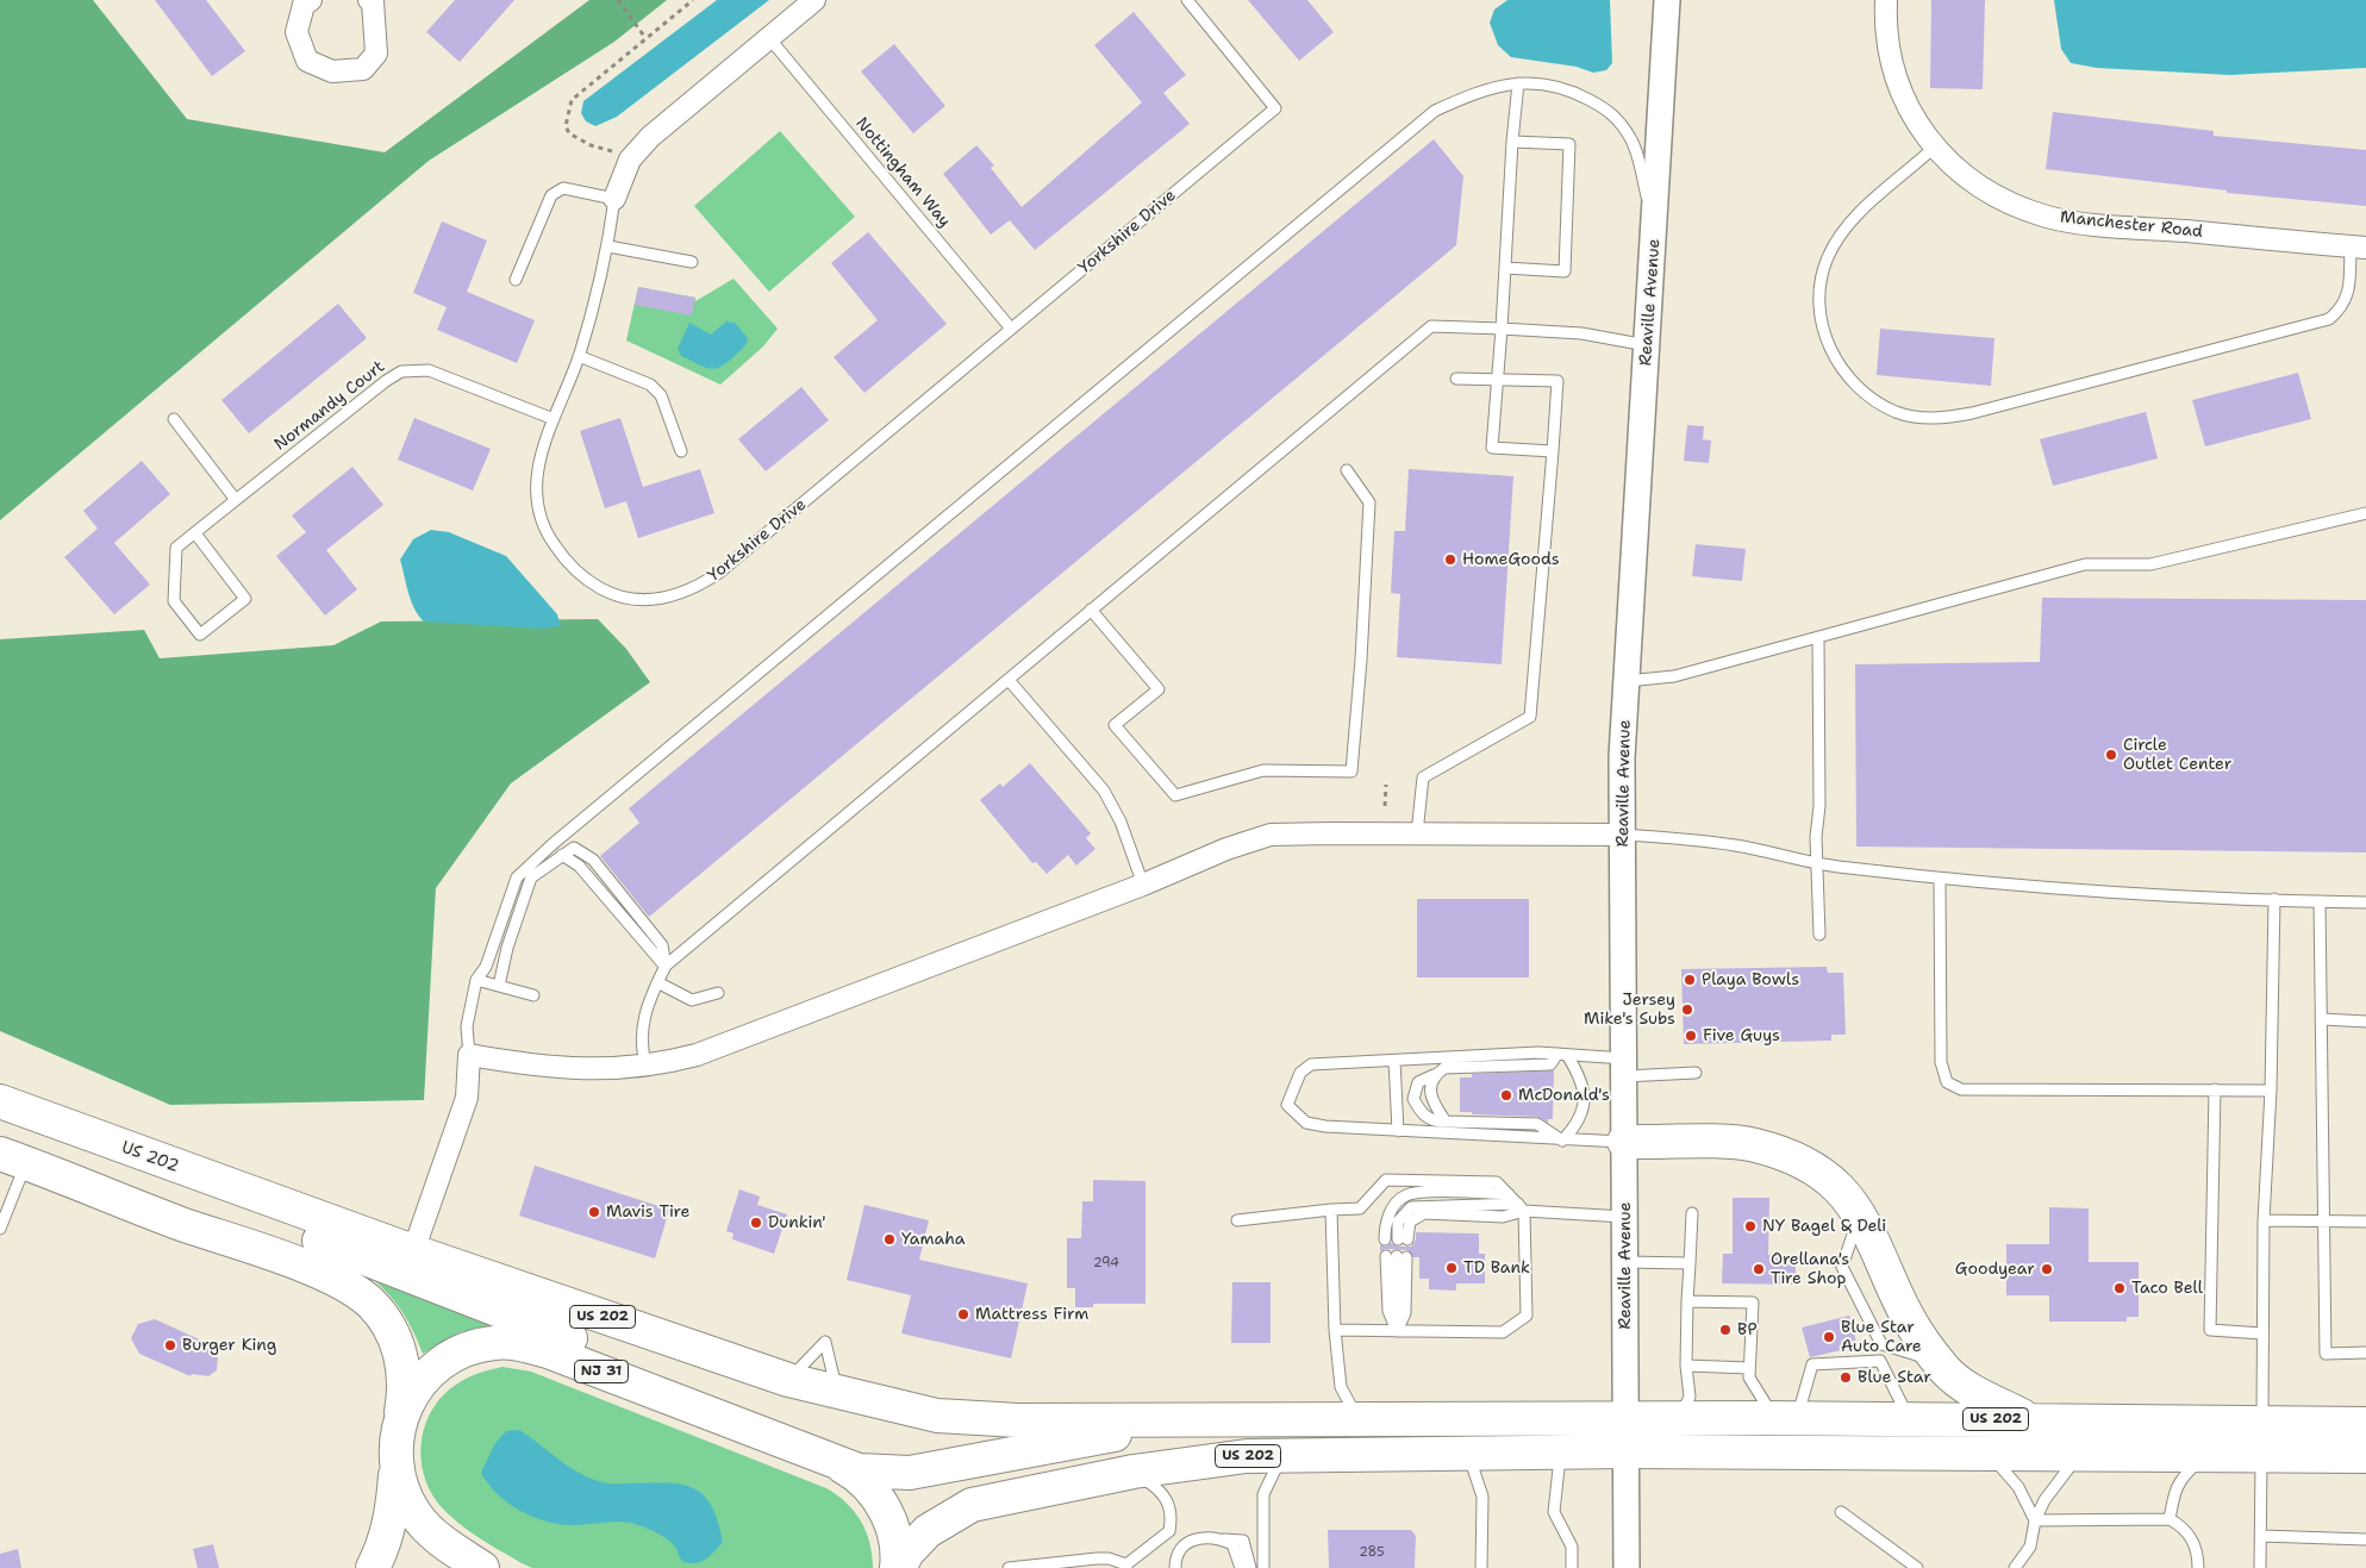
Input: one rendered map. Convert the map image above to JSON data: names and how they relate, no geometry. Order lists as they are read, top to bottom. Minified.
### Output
{"streets":{"highway":["US 202","NJ 31"],"street":["Manchester Road","Yorkshire Drive","Reaville Avenue"],"lane":["Nottingham Way","Normandy Court"]},"crossings":[["Nottingham Way","Yorkshire Drive"],["Yorkshire Drive","Normandy Court"],["Reaville Avenue","US 202"],["US 202","NJ 31"]],"places":["HomeGoods","Circle Outlet Center","Playa Bowls","Jersey Mike's Subs","Five Guys","McDonald's","Mavis Tire","Dunkin'","NY Bagel & Deli","Yamaha","TD Bank","Orellana's Tire Shop","Goodyear","Taco Bell","Mattress Firm","BP","Blue Star Auto Care","Burger King","Blue Star"],"house_numbers":["294","285"]}
